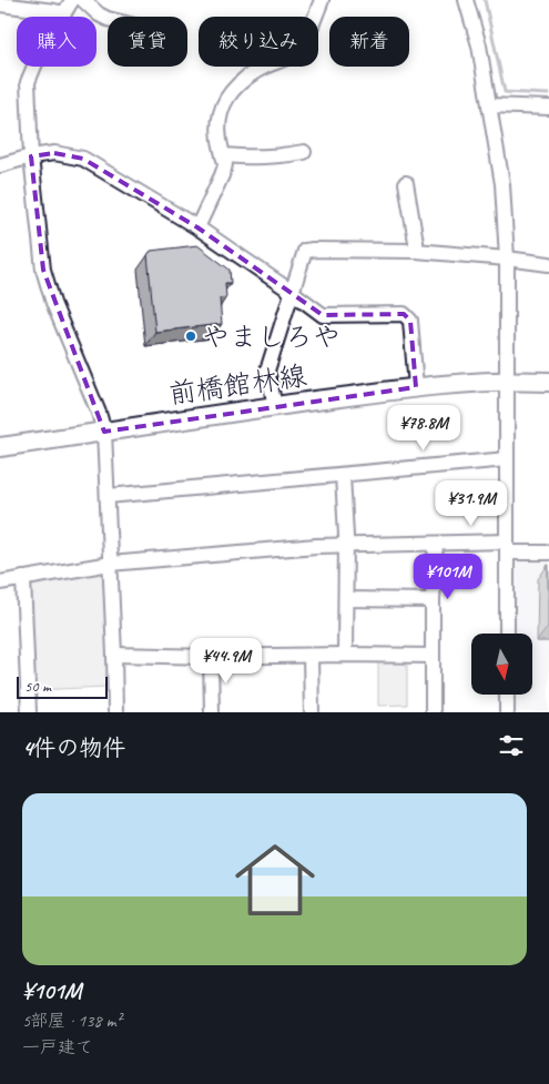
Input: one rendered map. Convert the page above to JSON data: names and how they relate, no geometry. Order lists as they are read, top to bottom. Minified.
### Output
{"streets":{"main road":["前橋館林線"]},"places":["やましろや"],"scale_bar":"50 m","north":"bottom","page":{"chip":["購入","賃貸","絞り込み","新着"],"price":["¥78.8M","¥31.9M","¥101M","¥44.9M"],"scale":"50 m","heading":"4件の物件","list":[{"name":"¥101M","note":"5部屋 · 138 m² · 一戸建て"}]}}
